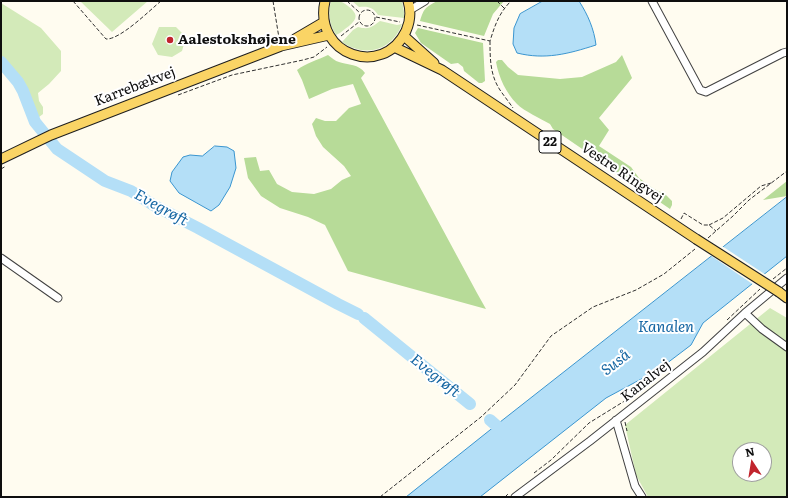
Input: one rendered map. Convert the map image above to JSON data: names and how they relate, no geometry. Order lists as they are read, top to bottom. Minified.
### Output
{"streets":{"main road":["Karrebækvej","22","Vestre Ringvej"],"street":["Kanalvej"]},"water":["Evegrøft","Kanalen","Suså"],"places":["Aalestokshøjene"],"north":"top"}
